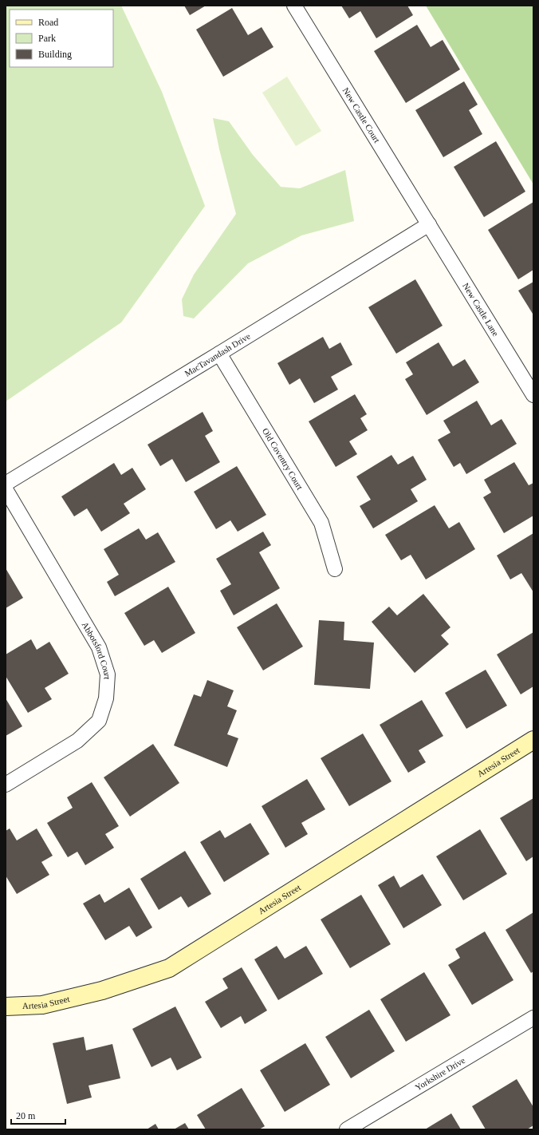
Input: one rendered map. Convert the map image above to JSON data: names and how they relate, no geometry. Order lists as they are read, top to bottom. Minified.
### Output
{"streets":{"street":["New Castle Court","New Castle Lane","MacTavandash Drive","Old Coventry Court","Abbotsford Court","Artesia Street","Yorkshire Drive"]},"crossings":[["New Castle Court","New Castle Lane"],["New Castle Court","MacTavandash Drive"],["New Castle Lane","MacTavandash Drive"],["MacTavandash Drive","Old Coventry Court"]],"legend":["Road","Park","Building"],"scale_bar":"20 m"}
